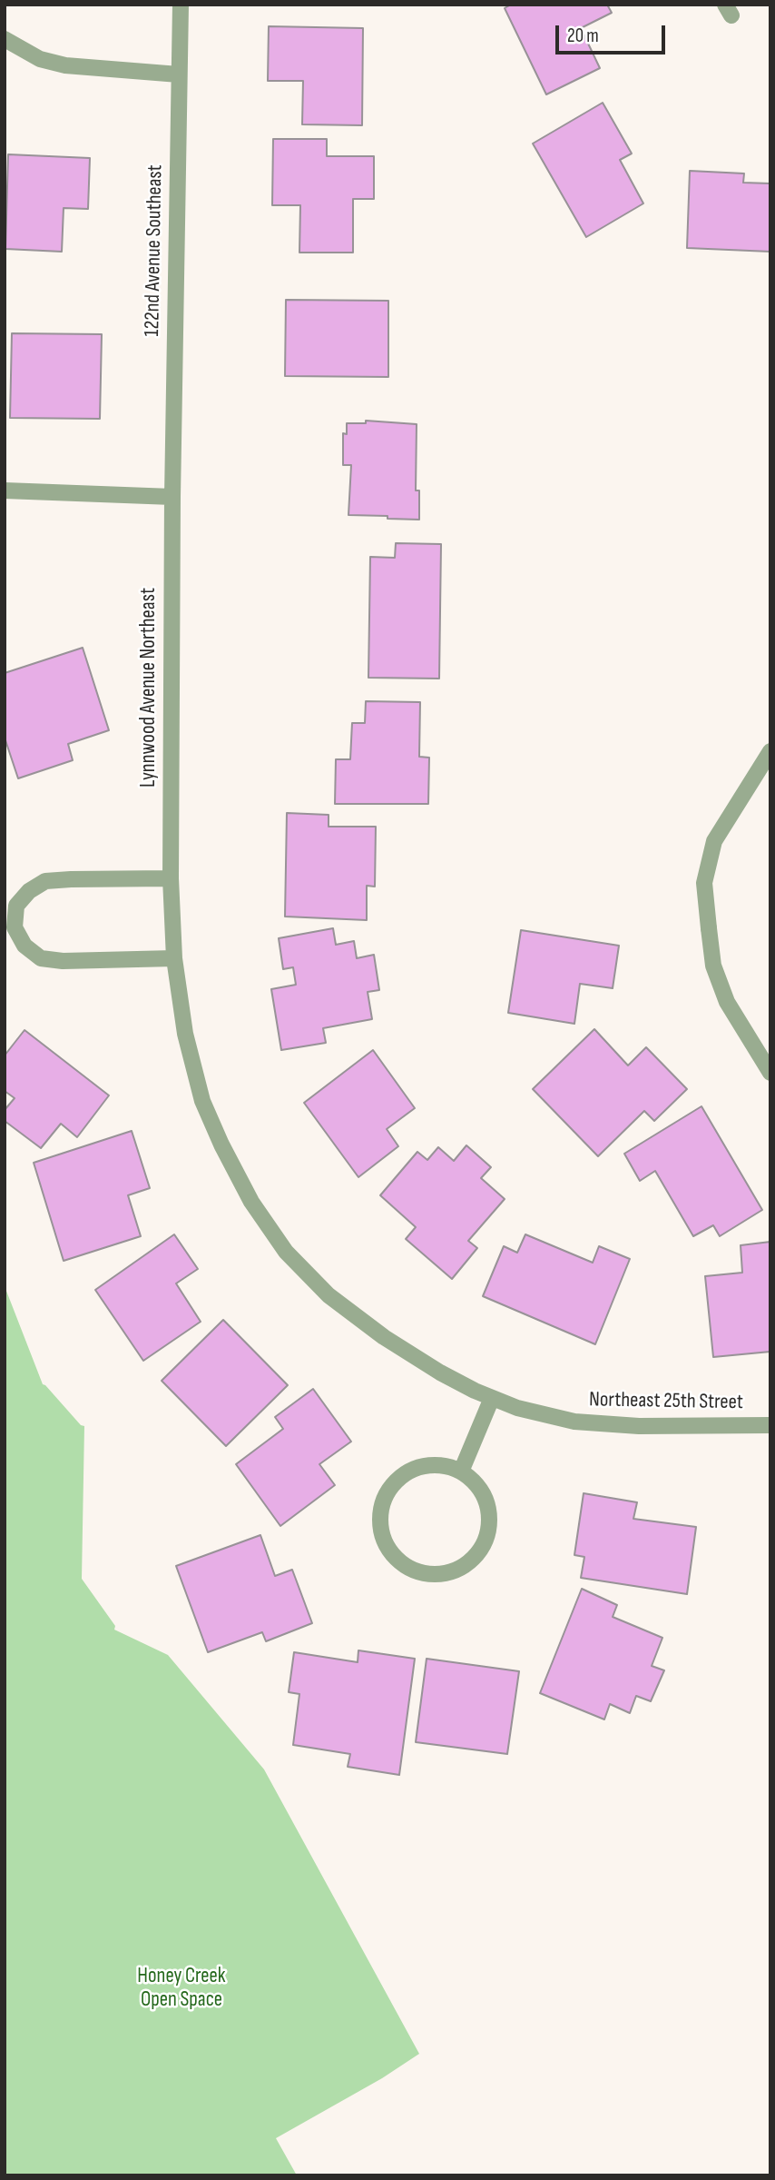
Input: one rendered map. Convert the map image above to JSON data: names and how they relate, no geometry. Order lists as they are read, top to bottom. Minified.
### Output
{"streets":{"street":["122nd Avenue Southeast","Lynnwood Avenue Northeast","Northeast 25th Street"]},"crossings":[["122nd Avenue Southeast","Lynnwood Avenue Northeast"],["Lynnwood Avenue Northeast","Northeast 25th Street"]],"parks":["Honey Creek Open Space"],"scale_bar":"20 m"}
